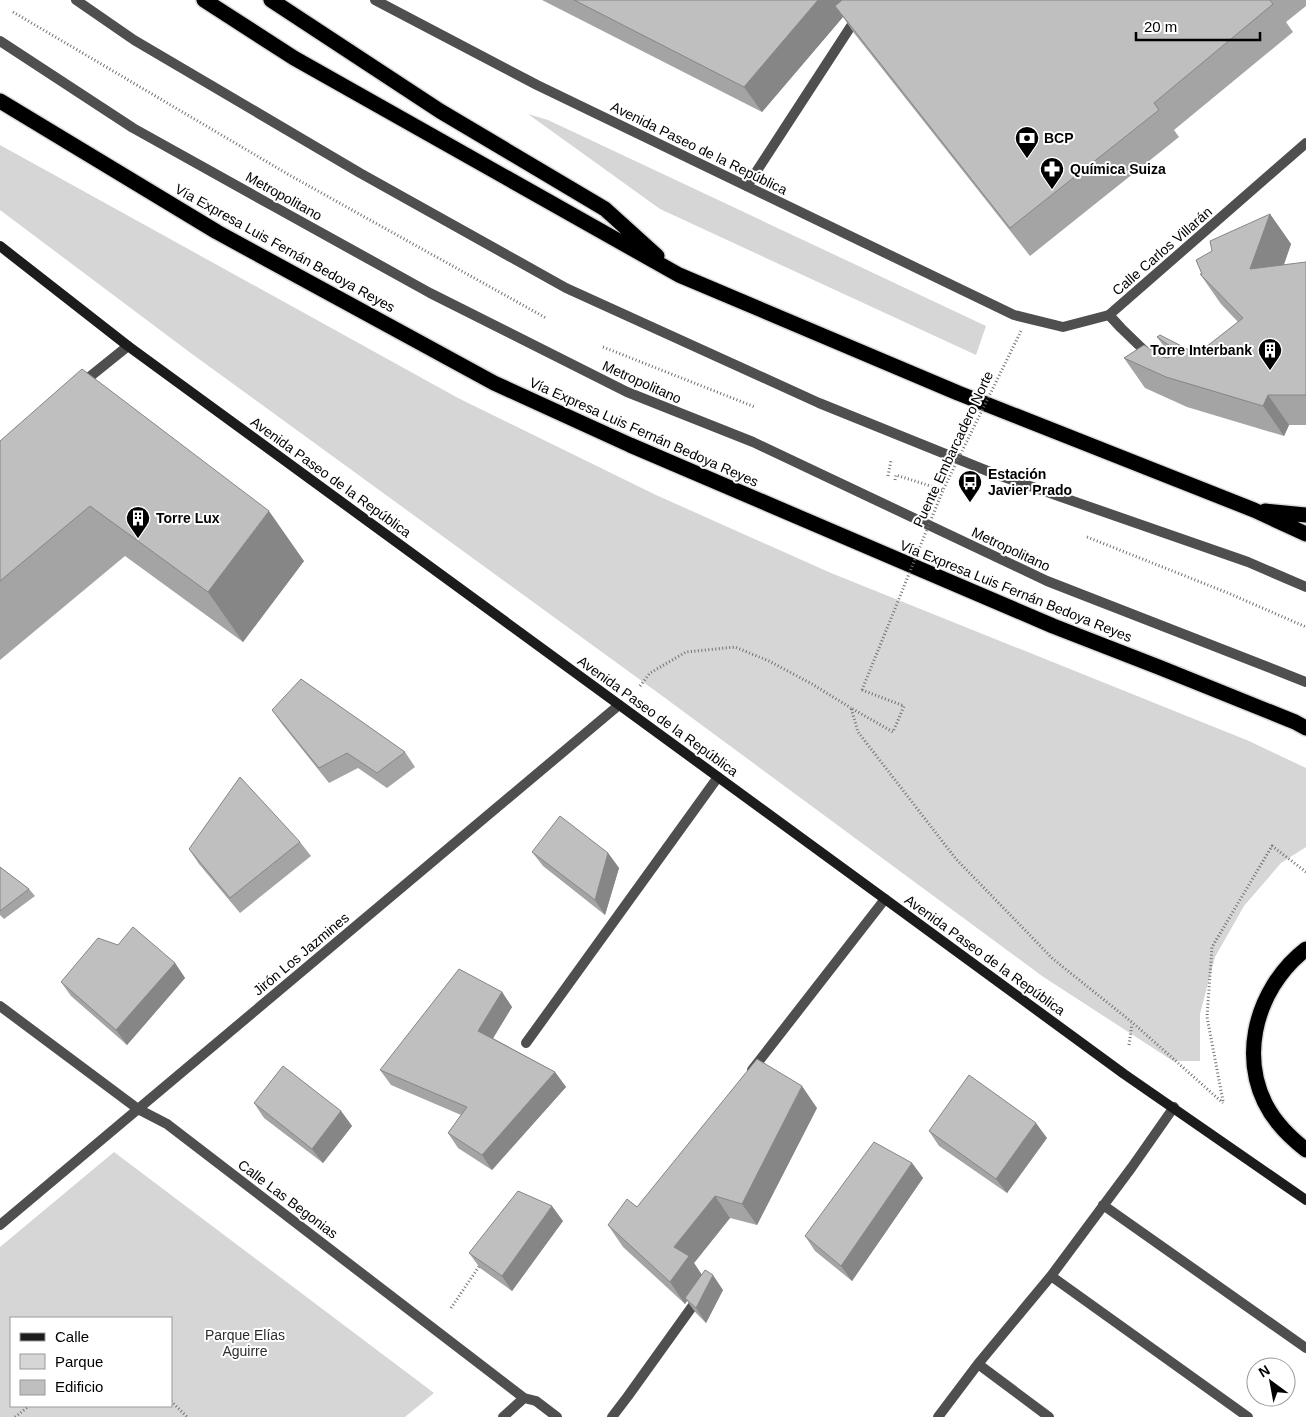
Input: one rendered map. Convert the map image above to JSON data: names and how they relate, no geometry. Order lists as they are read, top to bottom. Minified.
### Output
{"streets":{"highway":["Vía Expresa Luis Fernán Bedoya Reyes"],"main road":["Avenida Paseo de la República"],"street":["Metropolitano","Calle Carlos Villarán","Jirón Los Jazmines","Calle Las Begonias"],"path":["Puente Embarcadero Norte"]},"crossings":[["Avenida Paseo de la República","Calle Carlos Villarán"],["Avenida Paseo de la República","Jirón Los Jazmines"],["Jirón Los Jazmines","Calle Las Begonias"]],"parks":["Parque Elías Aguirre"],"places":{"bank":["BCP"],"pharmacy":["Química Suiza"],"building":["Torre Interbank","Torre Lux"],"bus stop":["Estación Javier Prado"]},"legend":["Calle","Parque","Edificio"],"scale_bar":"20 m","north":"top left"}
